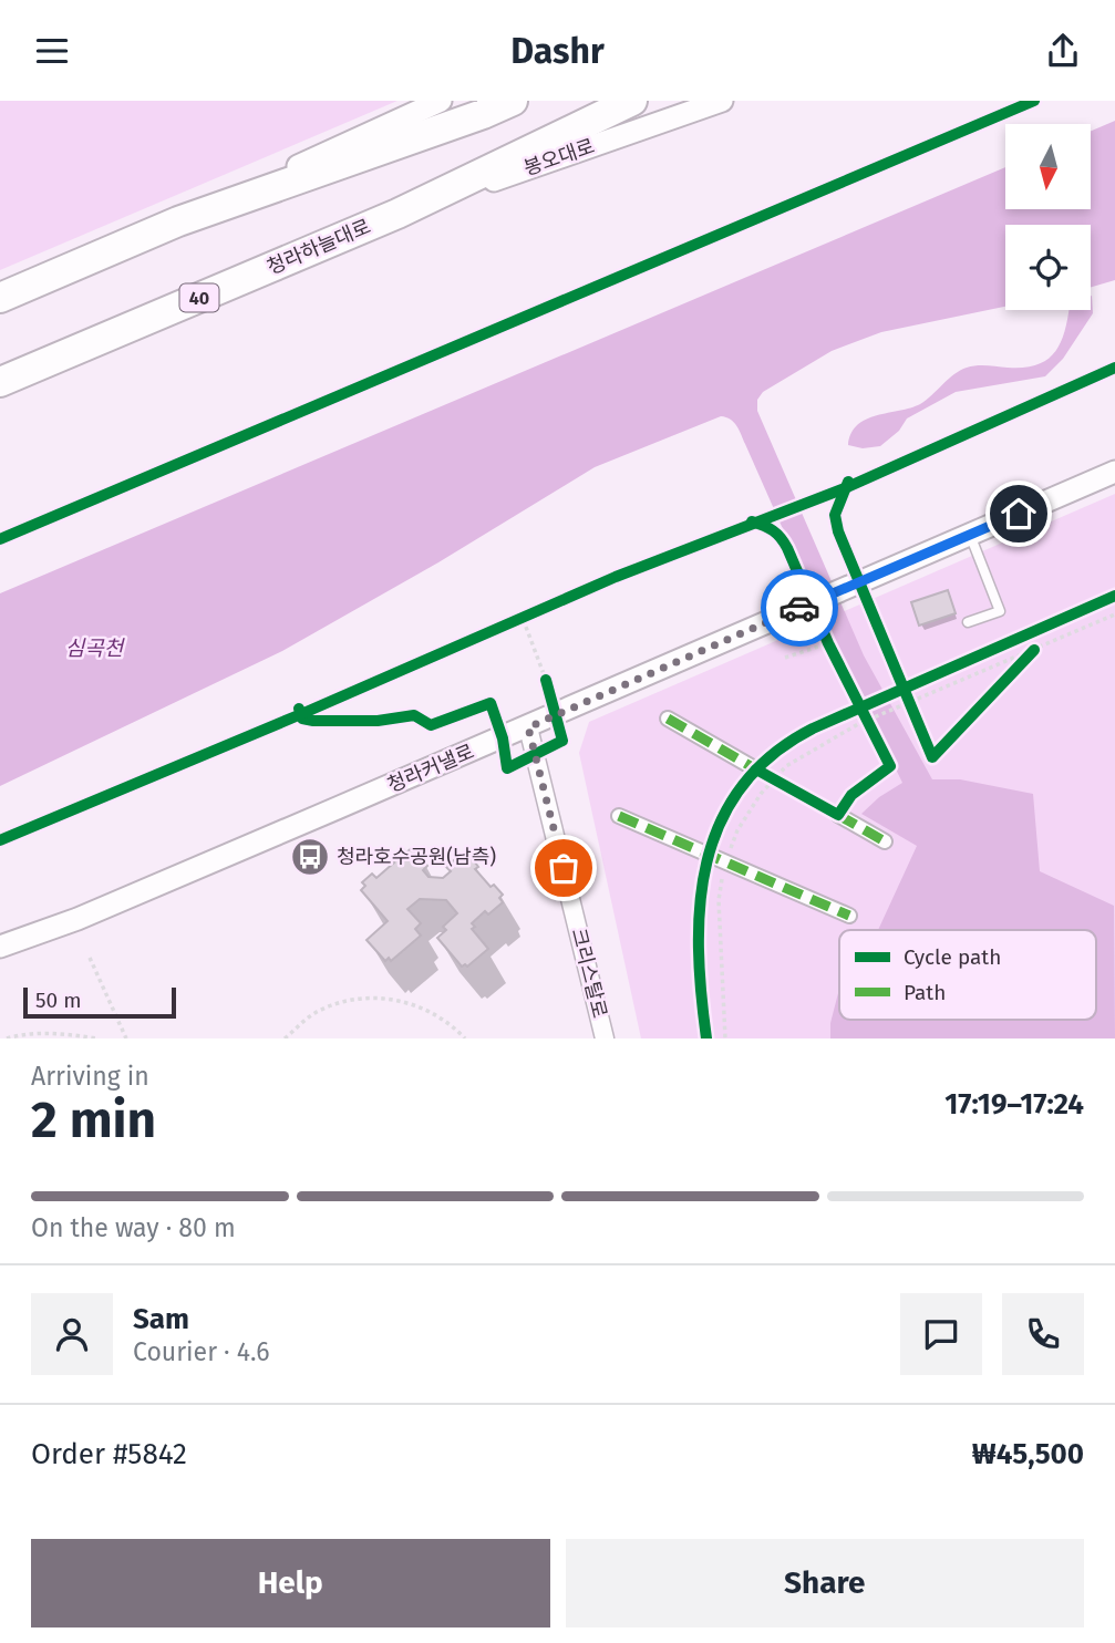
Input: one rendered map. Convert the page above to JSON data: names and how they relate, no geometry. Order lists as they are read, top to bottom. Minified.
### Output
{"streets":{"highway":["청라하늘대로","40"],"street":["봉오대로","청라커낼로","크리스탈로"]},"crossings":[["봉오대로","청라하늘대로"],["청라커낼로","크리스탈로"]],"water":["심곡천"],"places":{"bus stop":["청라호수공원(남측)"]},"legend":["Cycle path","Path"],"scale_bar":"50 m","north":"bottom","page":{"header":"Dashr","scale":"50 m","heading":["2 min","Arriving in","17:19–17:24"],"panel":["Sam","Courier · 4.6","Order #5842","₩45,500"],"bar":"On the way · 80 m","buttons":["Help","Share"]}}
